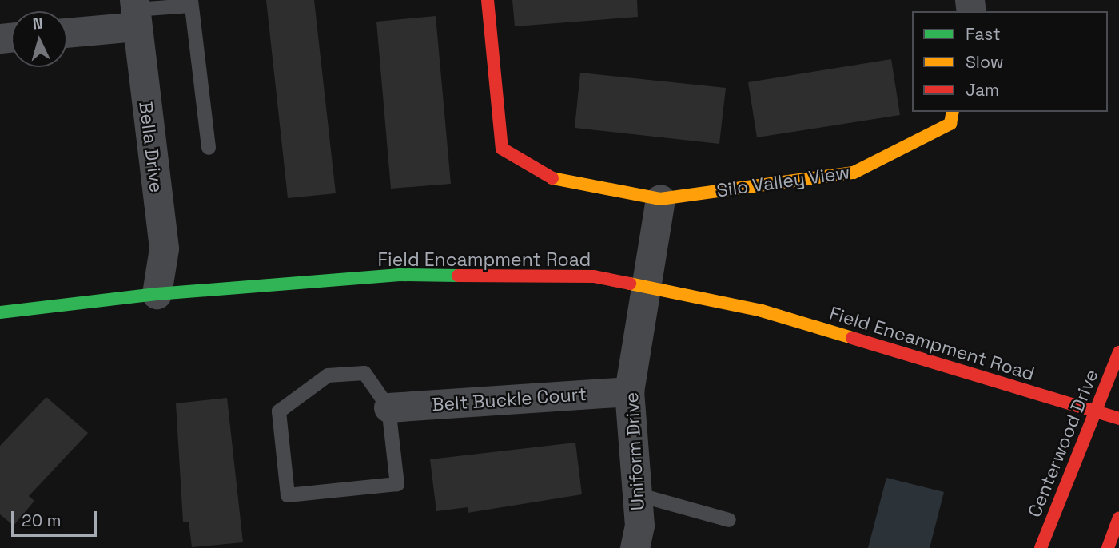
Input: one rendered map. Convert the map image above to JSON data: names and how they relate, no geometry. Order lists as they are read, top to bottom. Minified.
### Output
{"streets":{"street":["Bella Drive","Silo Valley View","Field Encampment Road","Belt Buckle Court","Centerwood Drive","Uniform Drive"]},"crossings":[["Bella Drive","Field Encampment Road"],["Field Encampment Road","Centerwood Drive"],["Field Encampment Road","Uniform Drive"],["Belt Buckle Court","Uniform Drive"]],"legend":["Fast","Slow","Jam"],"scale_bar":"20 m","north":"top"}
